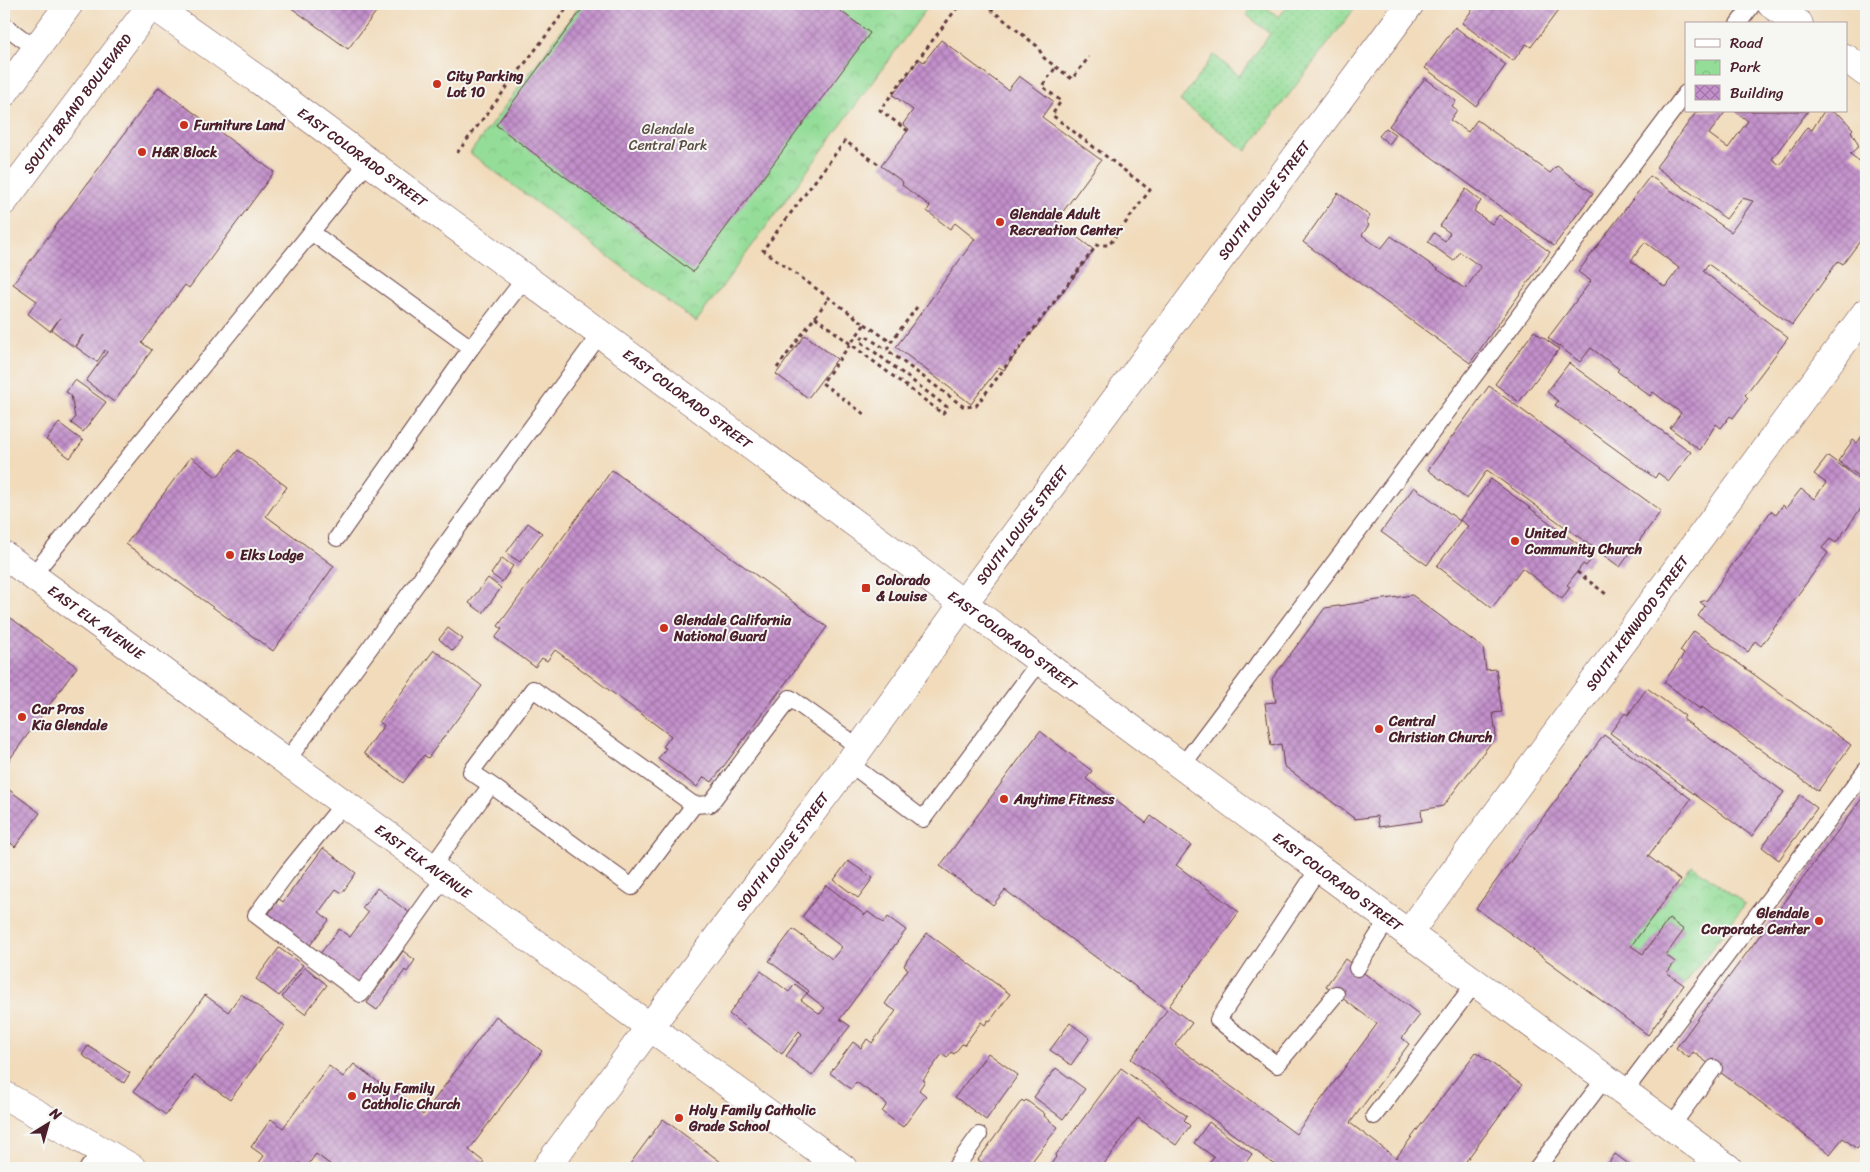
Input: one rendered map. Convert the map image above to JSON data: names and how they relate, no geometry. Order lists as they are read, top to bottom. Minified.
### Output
{"streets":{"street":["SOUTH BRAND BOULEVARD","EAST COLORADO STREET","SOUTH LOUISE STREET","EAST ELK AVENUE","SOUTH KENWOOD STREET"]},"crossings":[["SOUTH BRAND BOULEVARD","EAST COLORADO STREET"],["EAST COLORADO STREET","SOUTH LOUISE STREET"],["EAST COLORADO STREET","SOUTH KENWOOD STREET"],["SOUTH LOUISE STREET","EAST ELK AVENUE"]],"parks":["Glendale Central Park"],"places":{"other":["City Parking Lot 10","Furniture Land","H&R Block","Glendale Adult Recreation Center","United Community Church","Elks Lodge","Glendale California National Guard","Car Pros Kia Glendale","Central Christian Church","Anytime Fitness","Glendale Corporate Center","Holy Family Catholic Church","Holy Family Catholic Grade School"],"transit":["Colorado & Louise"]},"legend":["Road","Park","Building"],"north":"top right"}
